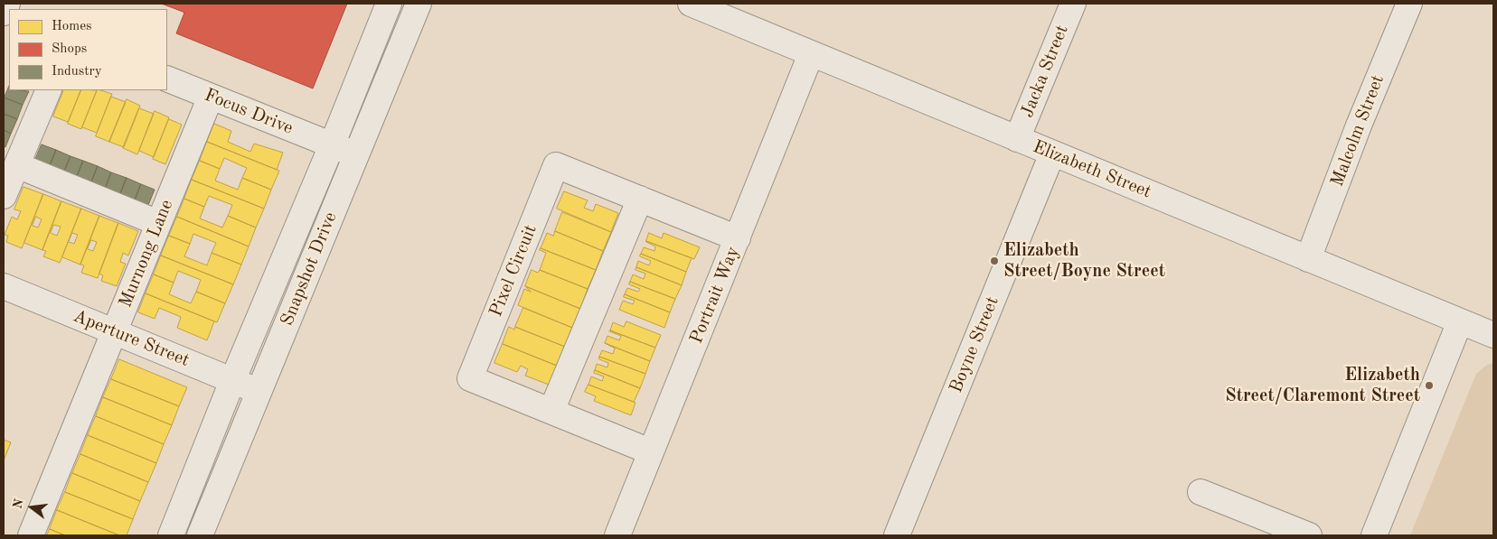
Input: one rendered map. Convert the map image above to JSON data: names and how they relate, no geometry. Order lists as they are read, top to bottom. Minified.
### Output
{"streets":{"street":["Jacka Street","Focus Drive","Malcolm Street","Elizabeth Street","Murnong Lane","Snapshot Drive","Pixel Circuit","Portrait Way","Aperture Street","Boyne Street"]},"crossings":[["Jacka Street","Elizabeth Street"],["Focus Drive","Murnong Lane"],["Focus Drive","Snapshot Drive"],["Malcolm Street","Elizabeth Street"],["Elizabeth Street","Portrait Way"],["Elizabeth Street","Boyne Street"],["Murnong Lane","Aperture Street"],["Snapshot Drive","Aperture Street"],["Pixel Circuit","Portrait Way"]],"places":["Elizabeth Street/Boyne Street","Elizabeth Street/Claremont Street"],"legend":["Homes","Shops","Industry"],"north":"left"}
